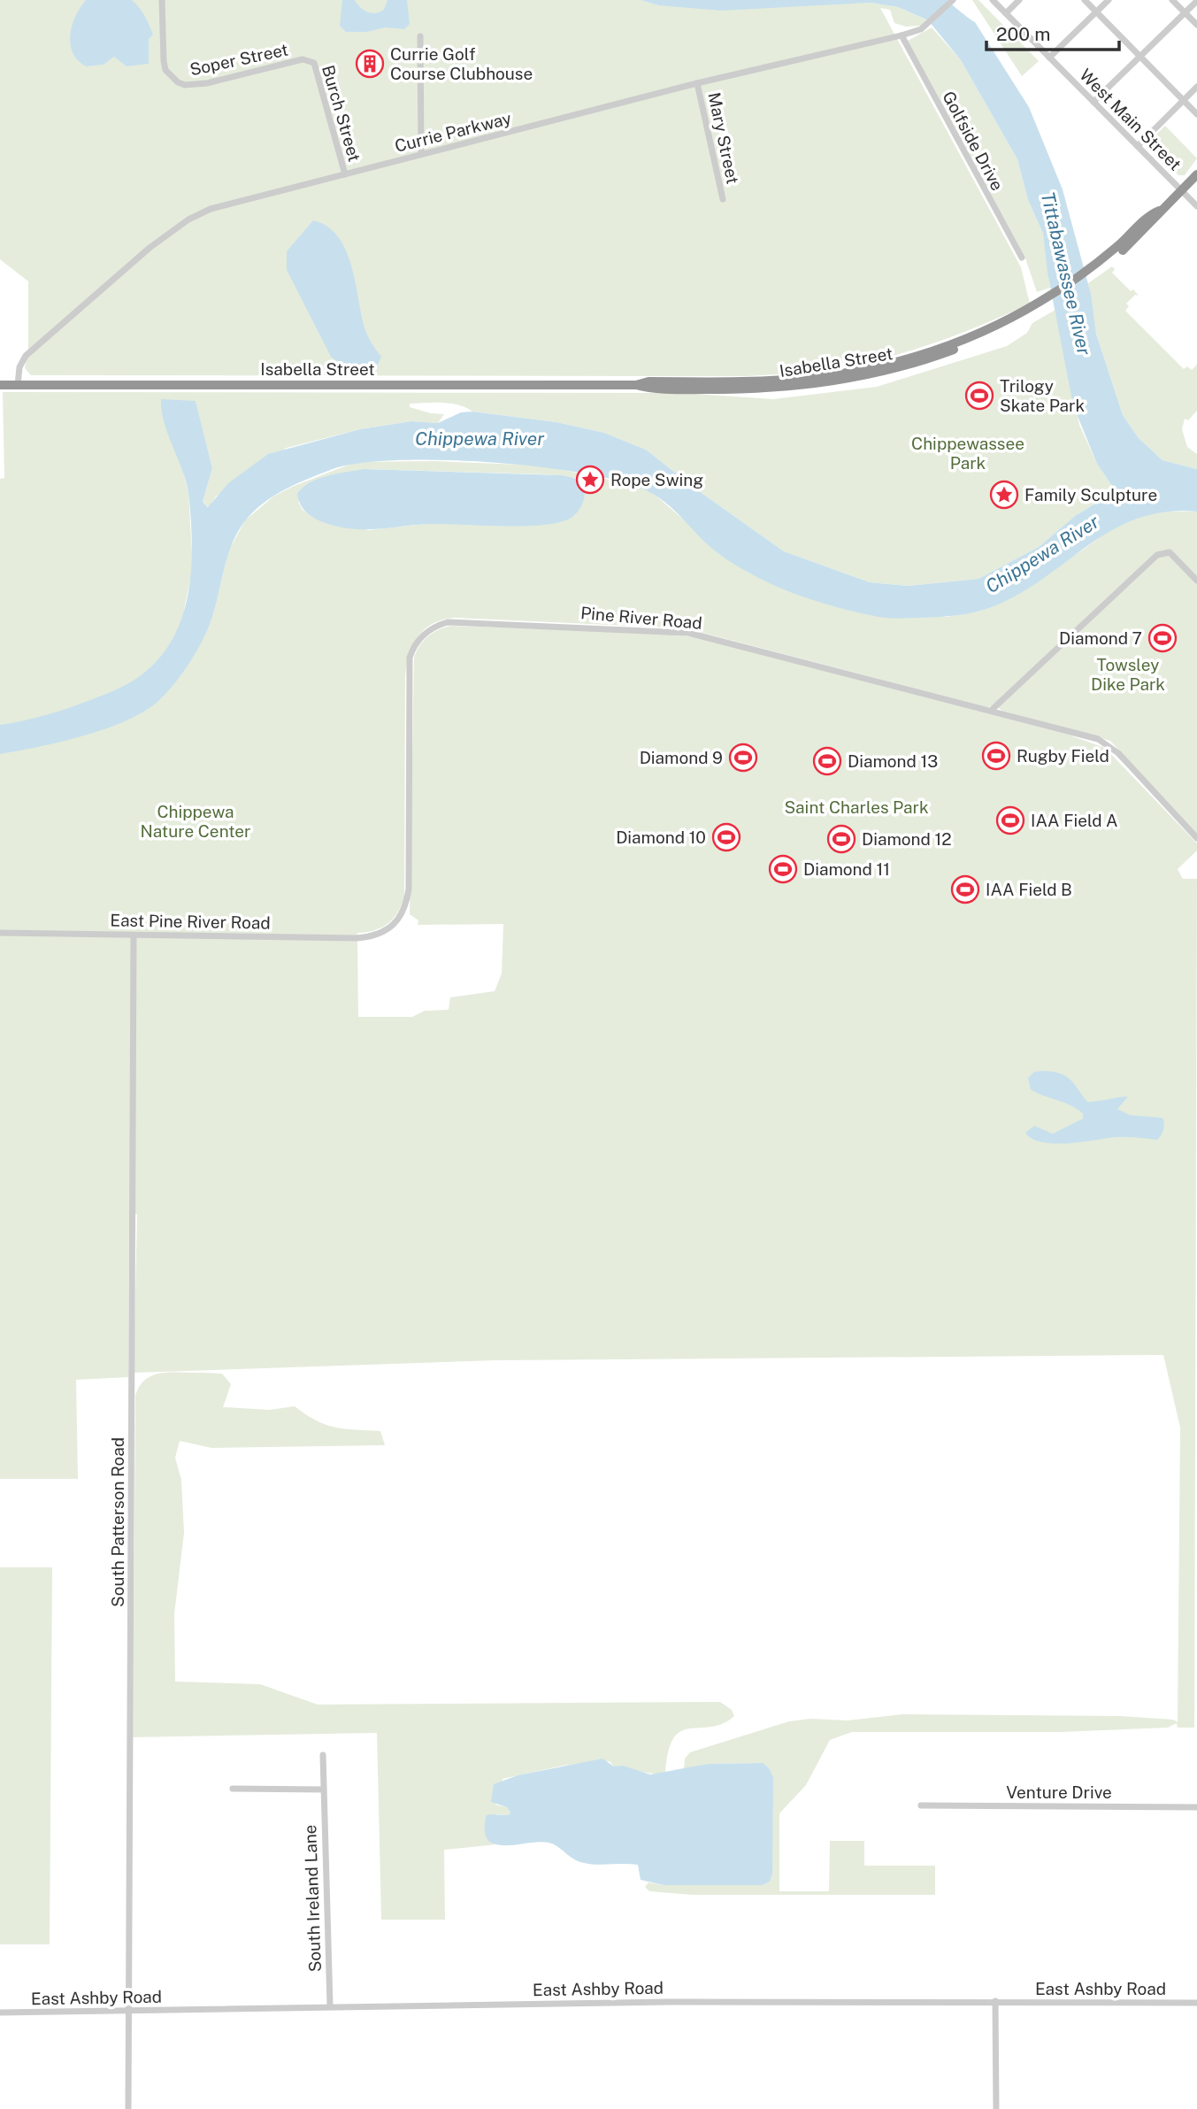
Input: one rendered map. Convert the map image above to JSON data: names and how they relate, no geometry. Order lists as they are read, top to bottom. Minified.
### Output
{"streets":{"highway":["Isabella Street"],"street":["Soper Street","Burch Street","West Main Street","Currie Parkway","Mary Street","Golfside Drive","Pine River Road","East Pine River Road","South Patterson Road","Venture Drive","South Ireland Lane","East Ashby Road"]},"crossings":[["Soper Street","Burch Street"],["Burch Street","Currie Parkway"],["West Main Street","Isabella Street"],["Currie Parkway","Mary Street"],["Currie Parkway","Golfside Drive"],["Currie Parkway","Isabella Street"],["Pine River Road","East Pine River Road"],["East Pine River Road","South Patterson Road"],["South Patterson Road","East Ashby Road"],["South Ireland Lane","East Ashby Road"]],"water":["Tittabawassee River","Chippewa River"],"parks":["Chippewassee Park","Towsley Dike Park","Saint Charles Park","Chippewa Nature Center"],"places":{"building":["Currie Golf Course Clubhouse"],"sports":["Trilogy Skate Park","Diamond 7","Rugby Field","Diamond 9","Diamond 13","IAA Field A","Diamond 10","Diamond 12","Diamond 11","IAA Field B"],"place":["Rope Swing","Family Sculpture"]},"scale_bar":"200 m"}
